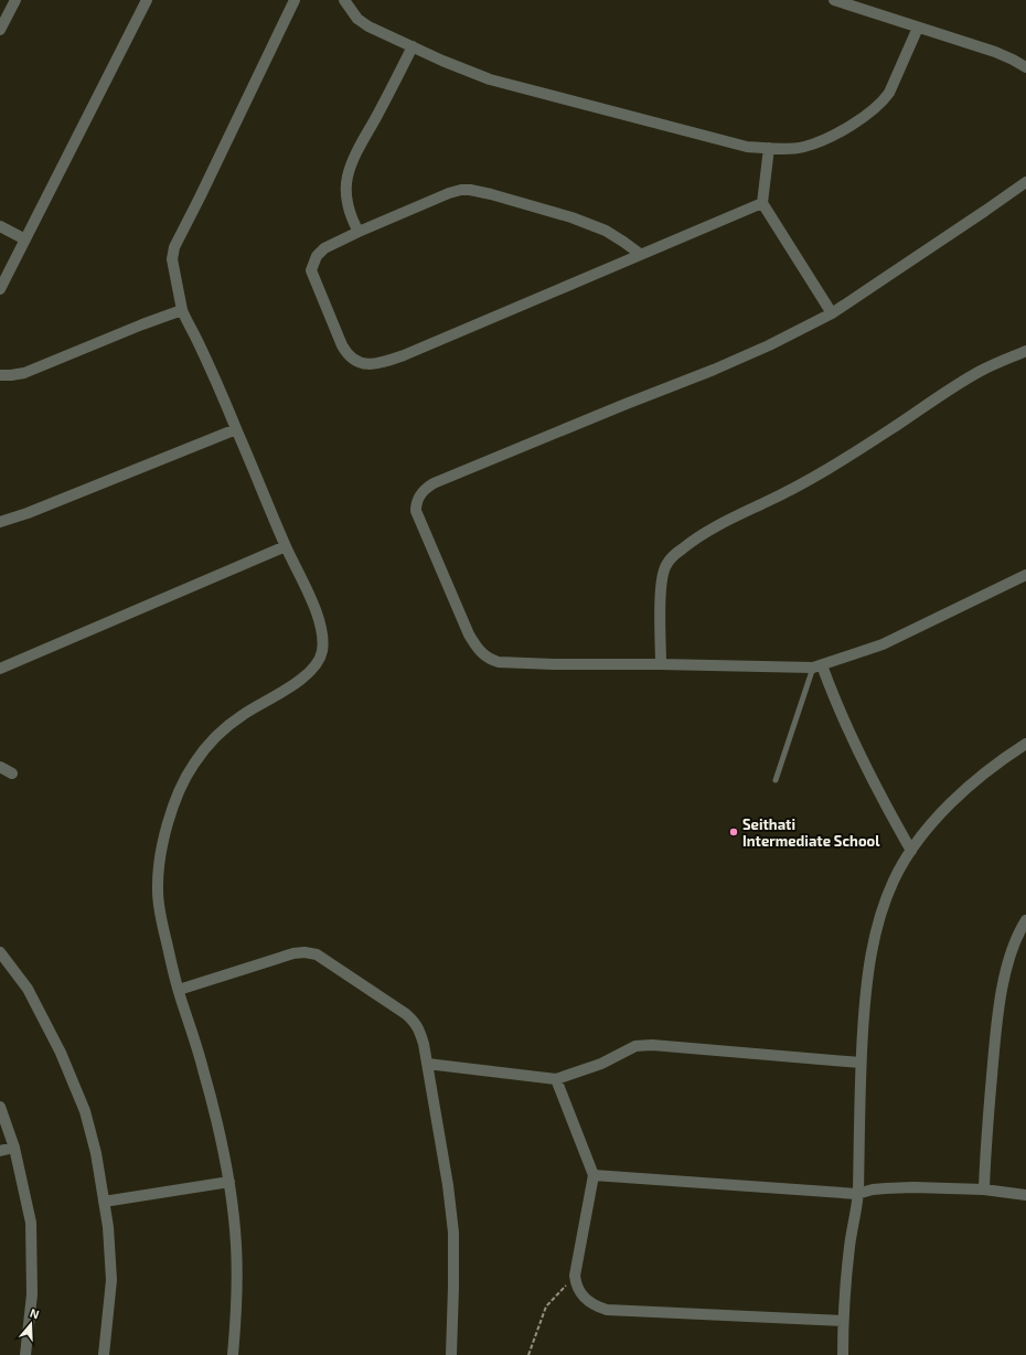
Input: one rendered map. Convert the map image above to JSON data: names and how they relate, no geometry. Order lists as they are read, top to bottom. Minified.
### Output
{"places":["Seithati Intermediate School"],"north":"top"}
